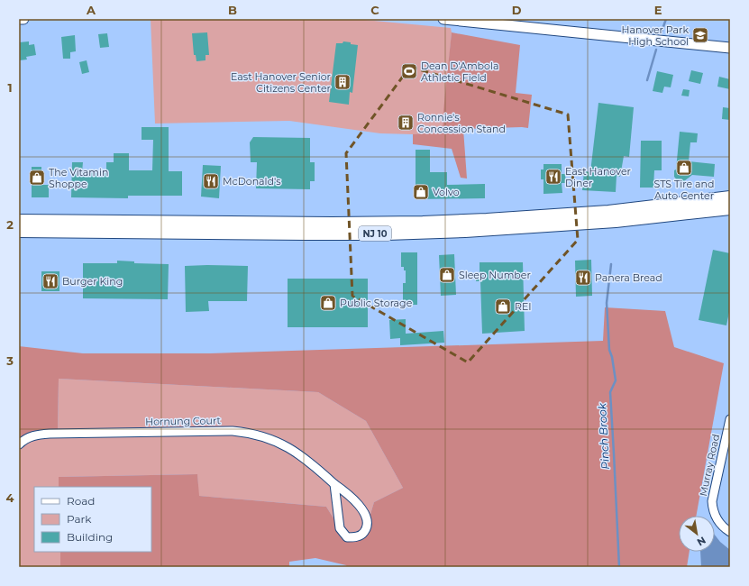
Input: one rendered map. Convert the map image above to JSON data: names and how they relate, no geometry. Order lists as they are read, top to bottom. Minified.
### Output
{"streets":{"main road":["NJ 10"],"street":["Hornung Court","Murray Road"]},"water":["Pinch Brook"],"places":{"school or university":["Hanover Park High School"],"sports":["Dean D'Ambola Athletic Field"],"building":["East Hanover Senior Citizens Center","Ronnie's Concession Stand"],"shop":["STS Tire and Auto Center","The Vitamin Shoppe","Volvo","Sleep Number","Public Storage","REI"],"restaurant":["East Hanover Diner","McDonald's","Panera Bread","Burger King"]},"legend":["Road","Park","Building"],"north":"bottom right","grid":{"columns":["A","B","C","D","E"],"rows":["1","2","3","4"]}}
